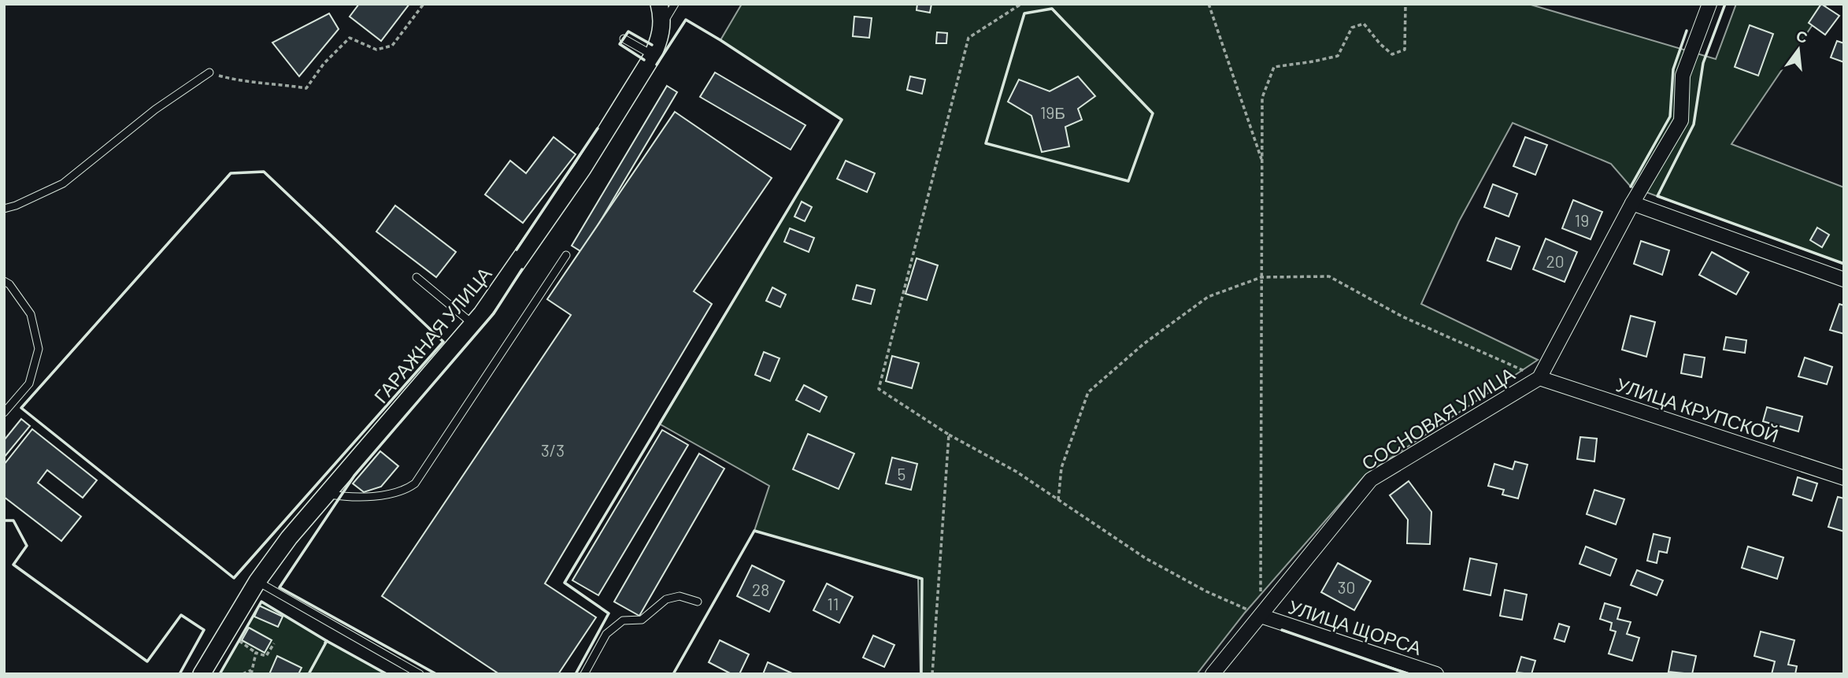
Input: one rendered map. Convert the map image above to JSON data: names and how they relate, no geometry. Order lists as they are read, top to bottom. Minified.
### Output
{"streets":{"street":["ГАРАЖНАЯ УЛИЦА","УЛИЦА КРУПСКОЙ","СОСНОВАЯ УЛИЦА","УЛИЦА ЩОРСА"]},"crossings":[["УЛИЦА КРУПСКОЙ","СОСНОВАЯ УЛИЦА"],["СОСНОВАЯ УЛИЦА","УЛИЦА ЩОРСА"]],"house_numbers":["19Б","19","20","3/3","5","30","28","11"],"north":"top"}
